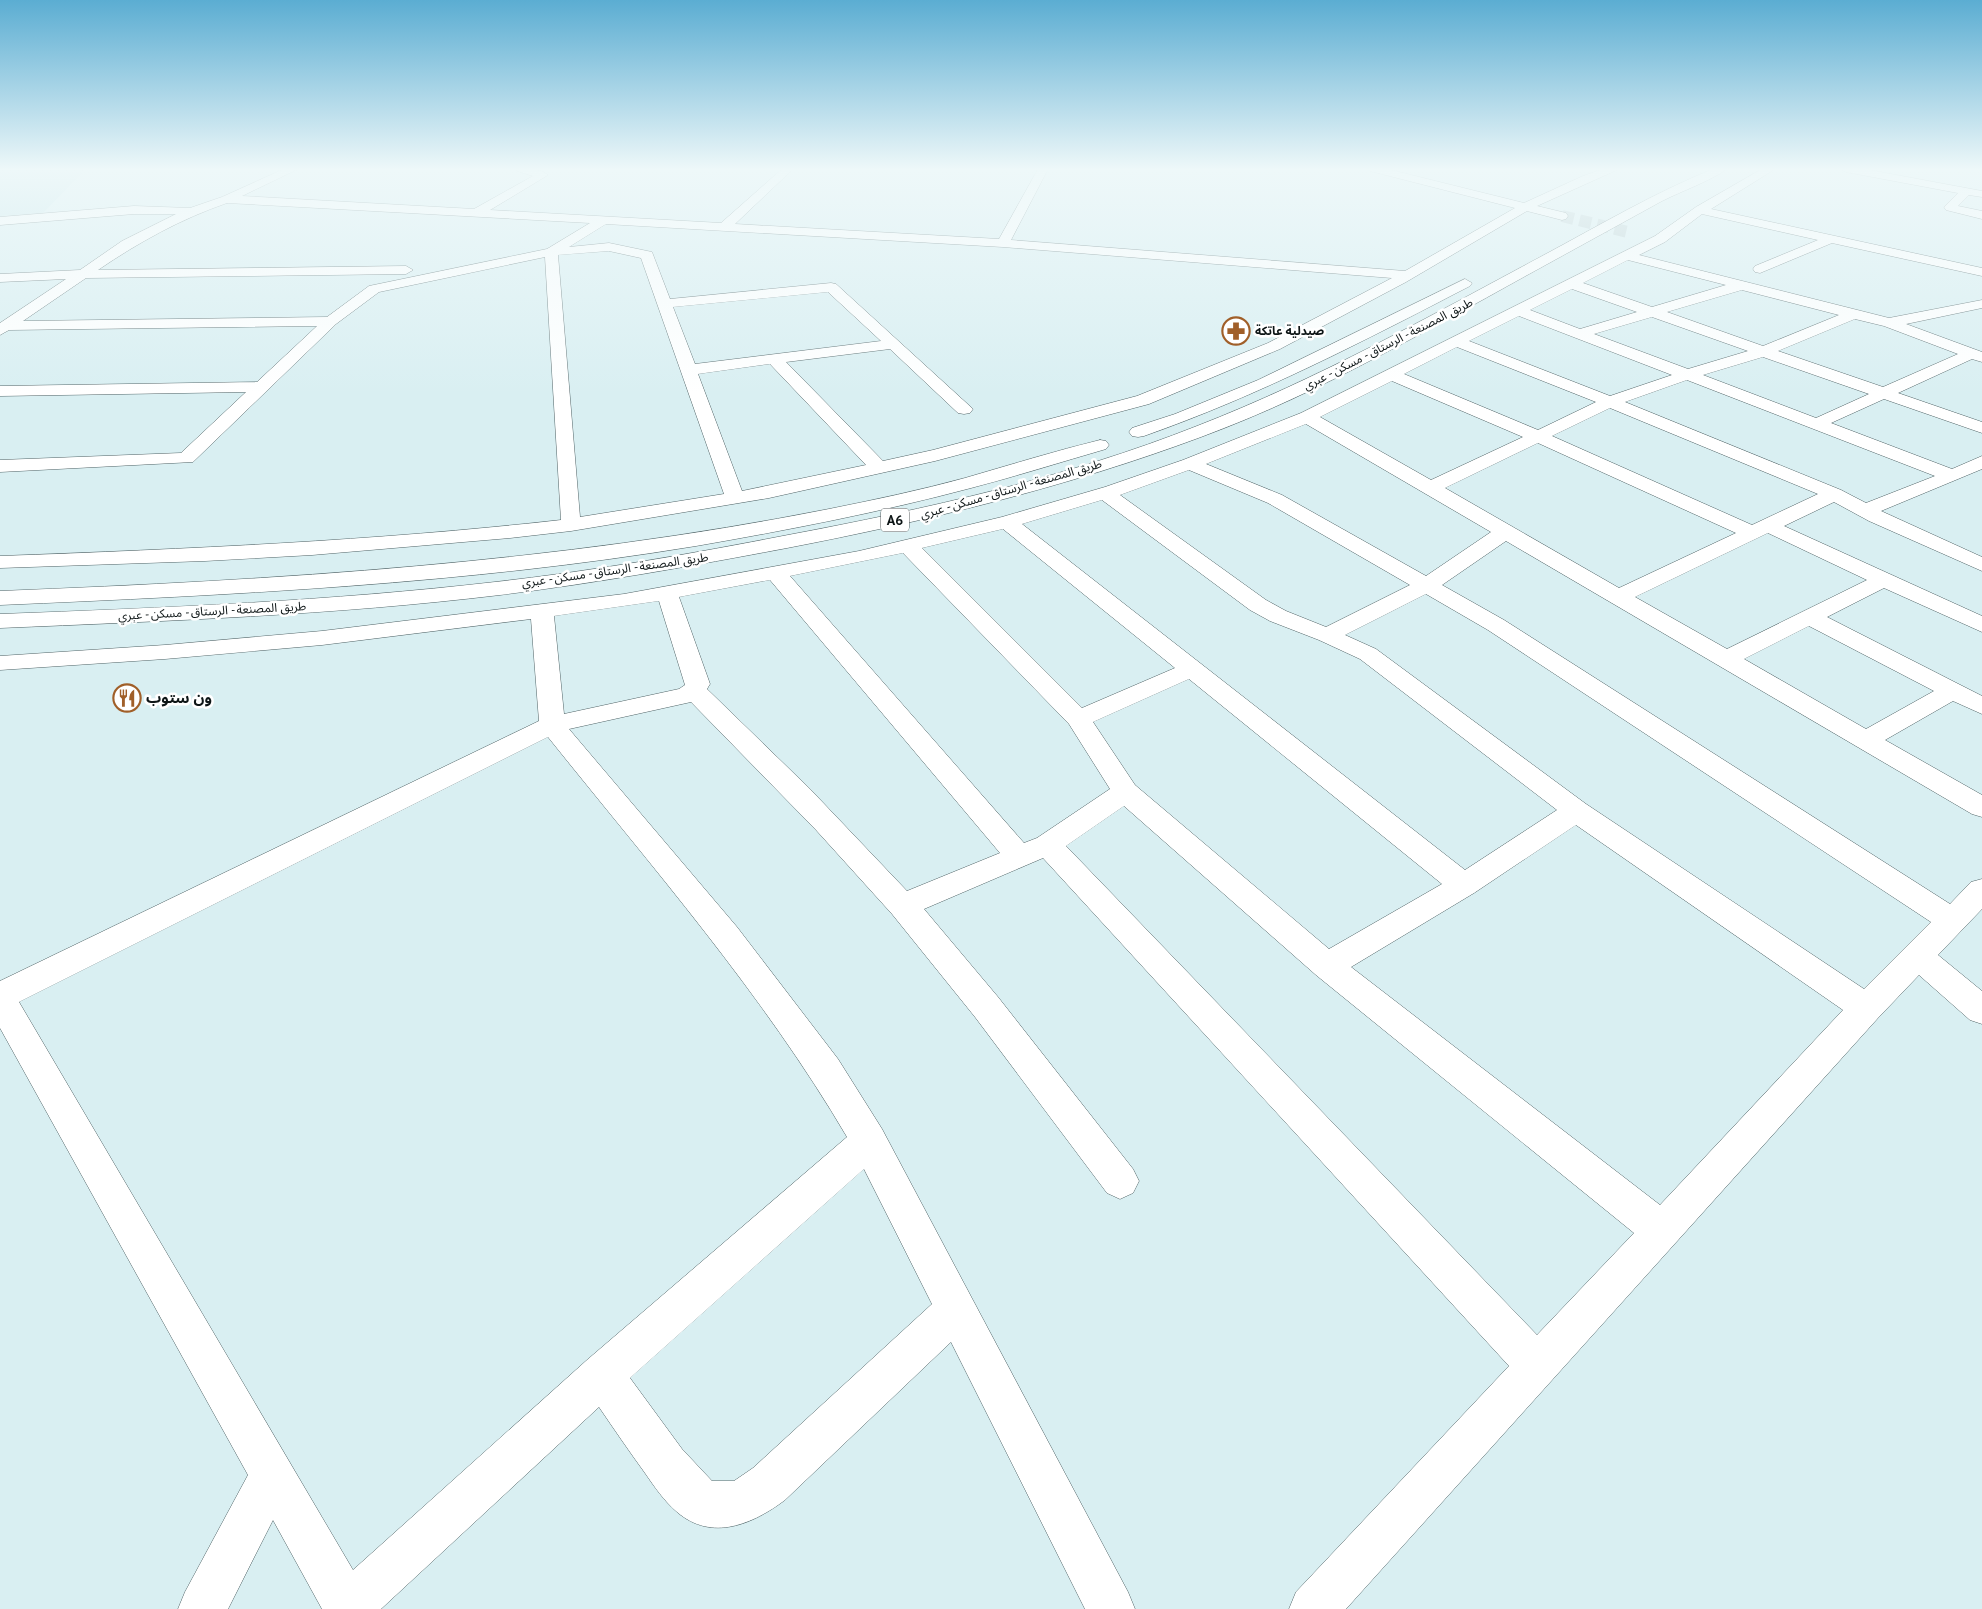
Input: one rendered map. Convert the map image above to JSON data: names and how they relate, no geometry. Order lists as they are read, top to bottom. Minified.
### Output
{"streets":{"main road":["طريق المصنعة - الرستاق - مسكن - عبري","A6"]},"places":{"pharmacy":["صيدلية عاتكة"],"restaurant":["ون ستوب"]}}
